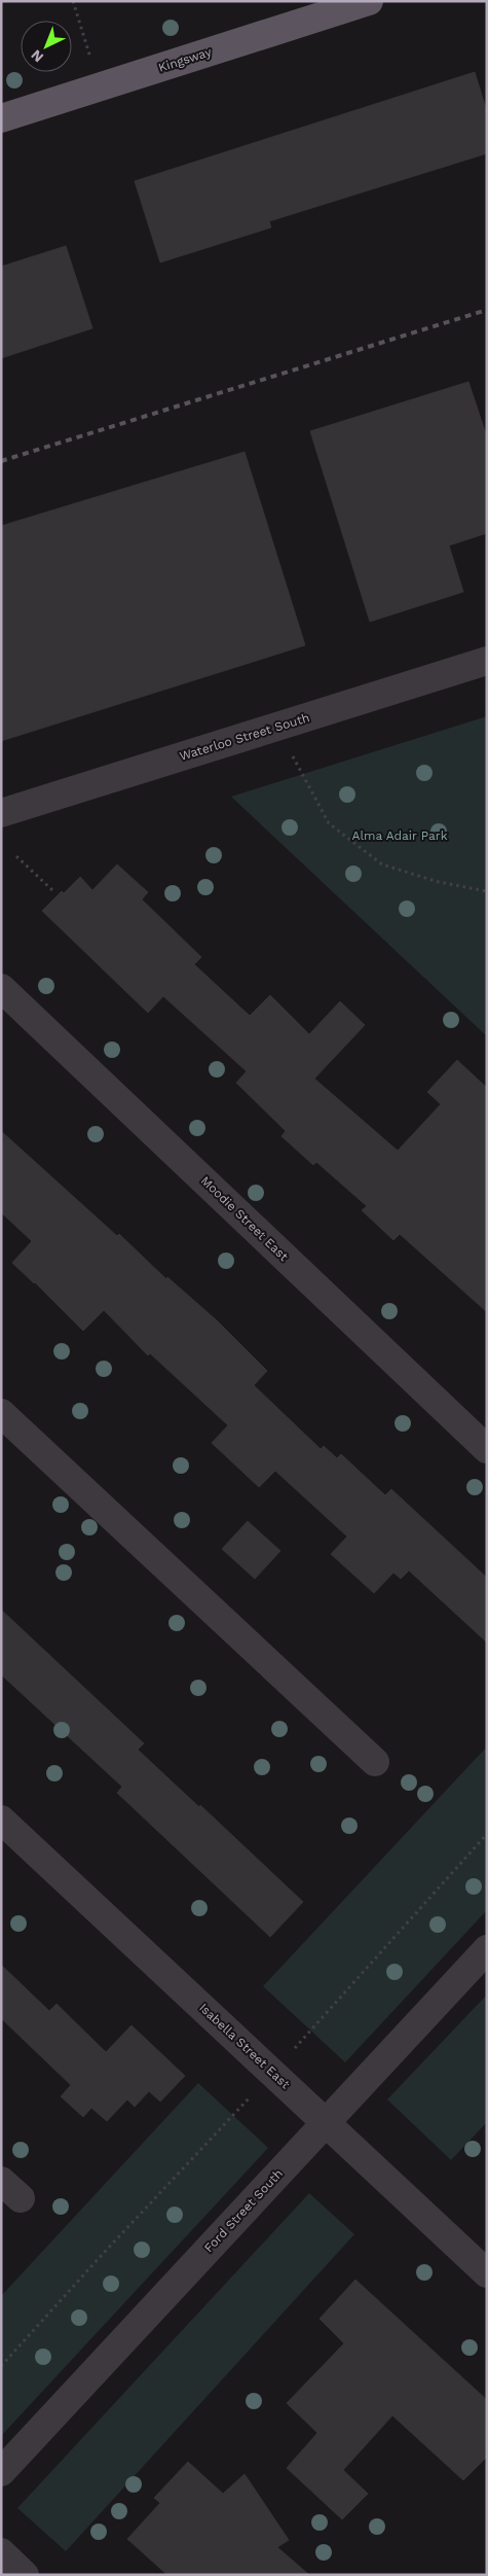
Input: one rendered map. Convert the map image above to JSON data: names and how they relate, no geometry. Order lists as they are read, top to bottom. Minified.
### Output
{"streets":{"main road":["Kingsway"],"street":["Waterloo Street South","Moodie Street East","Isabella Street East","Ford Street South"]},"crossings":[["Isabella Street East","Ford Street South"]],"parks":["Alma Adair Park"],"north":"bottom left"}
